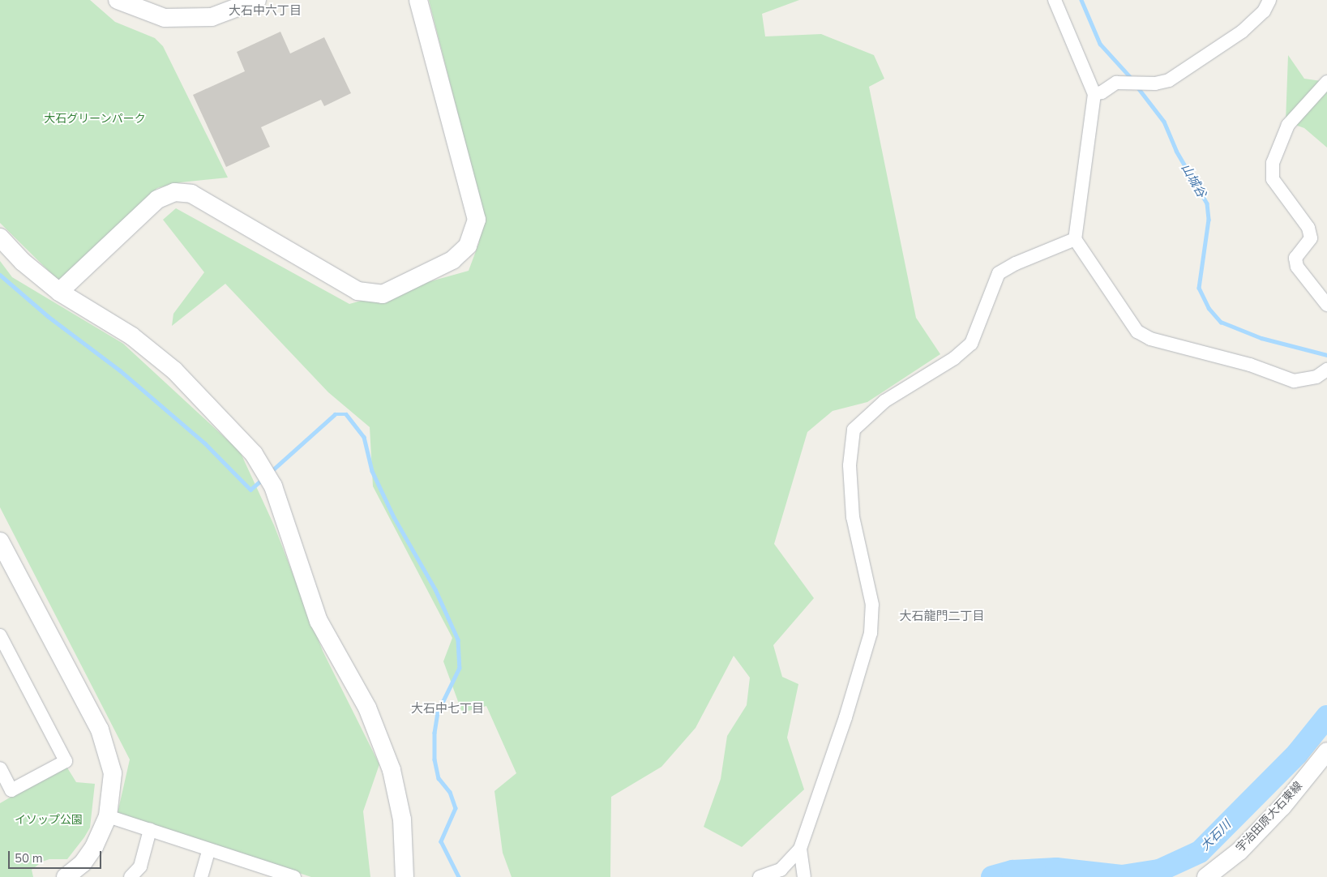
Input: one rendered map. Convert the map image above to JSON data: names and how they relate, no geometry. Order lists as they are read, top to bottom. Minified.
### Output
{"streets":{"street":["宇治田原大石東線"]},"districts":["大石中六丁目","大石龍門二丁目","大石中七丁目"],"water":["山城谷","大石川"],"parks":["大石グリーンパーク","イソップ公園"],"scale_bar":"50 m"}
